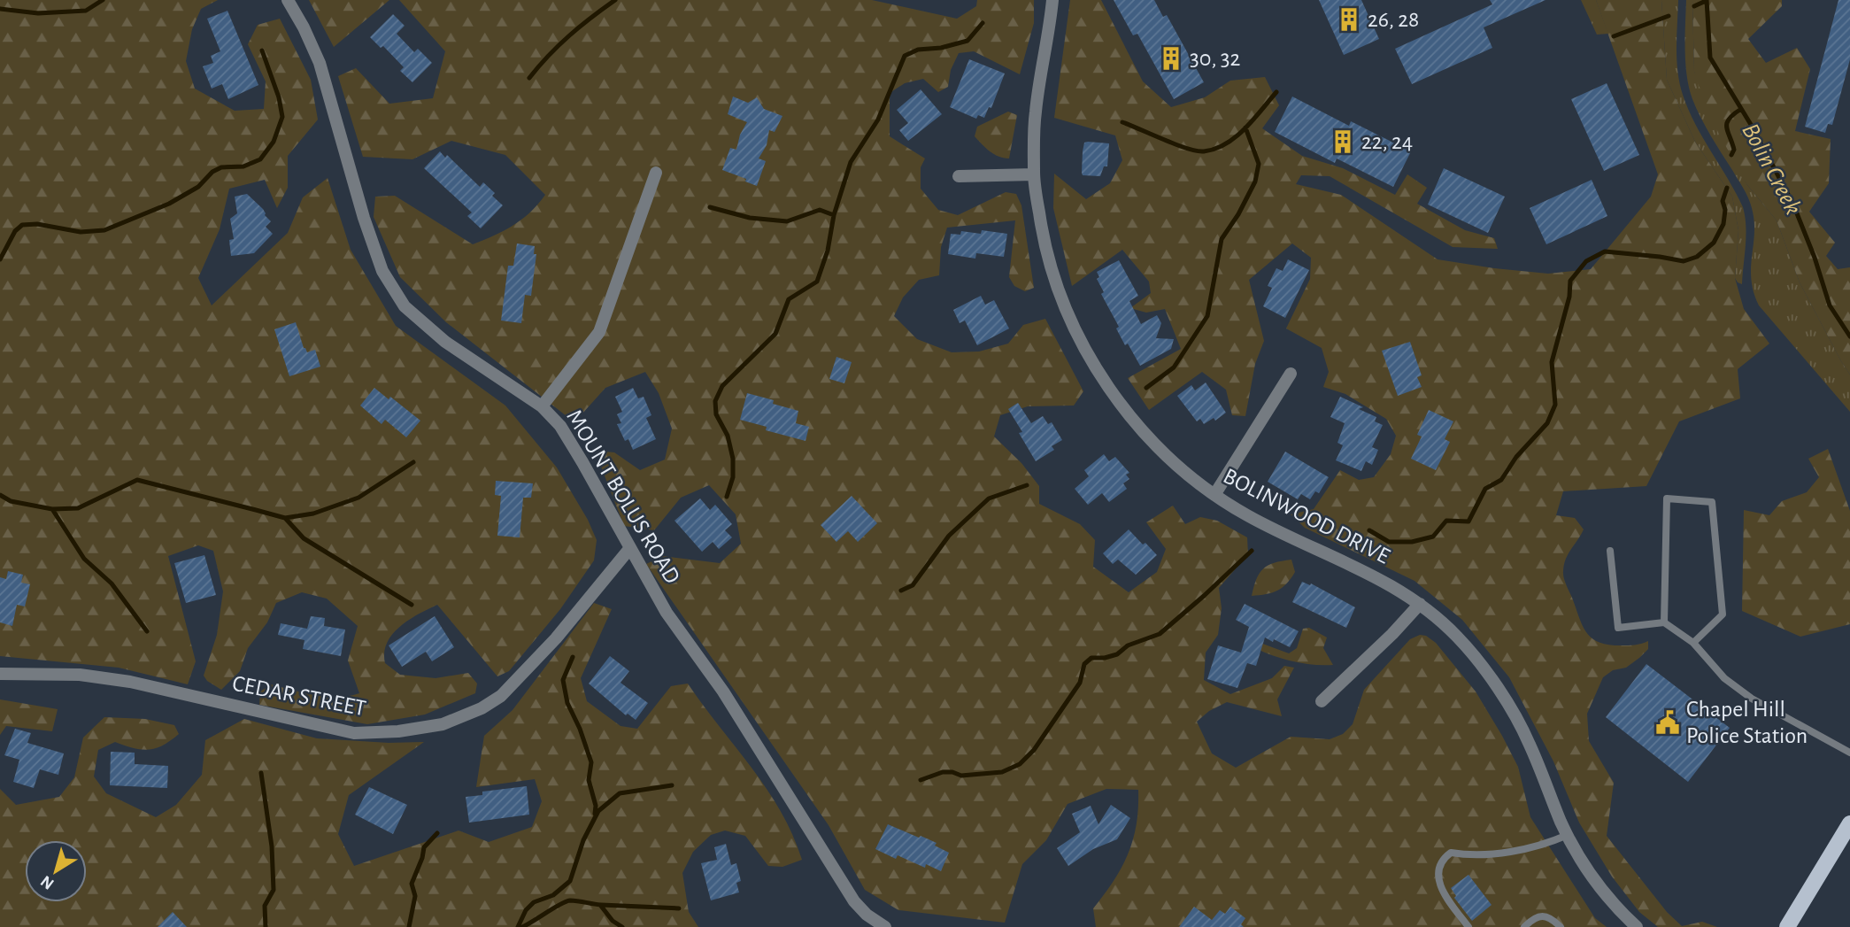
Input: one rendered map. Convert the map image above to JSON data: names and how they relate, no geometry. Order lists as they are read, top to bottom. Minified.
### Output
{"streets":{"street":["MOUNT BOLUS ROAD","BOLINWOOD DRIVE","CEDAR STREET"]},"crossings":[["MOUNT BOLUS ROAD","CEDAR STREET"]],"water":["Bolin Creek"],"places":{"building":["26, 28","30, 32","22, 24"],"public building":["Chapel Hill Police Station"]},"north":"bottom left"}
